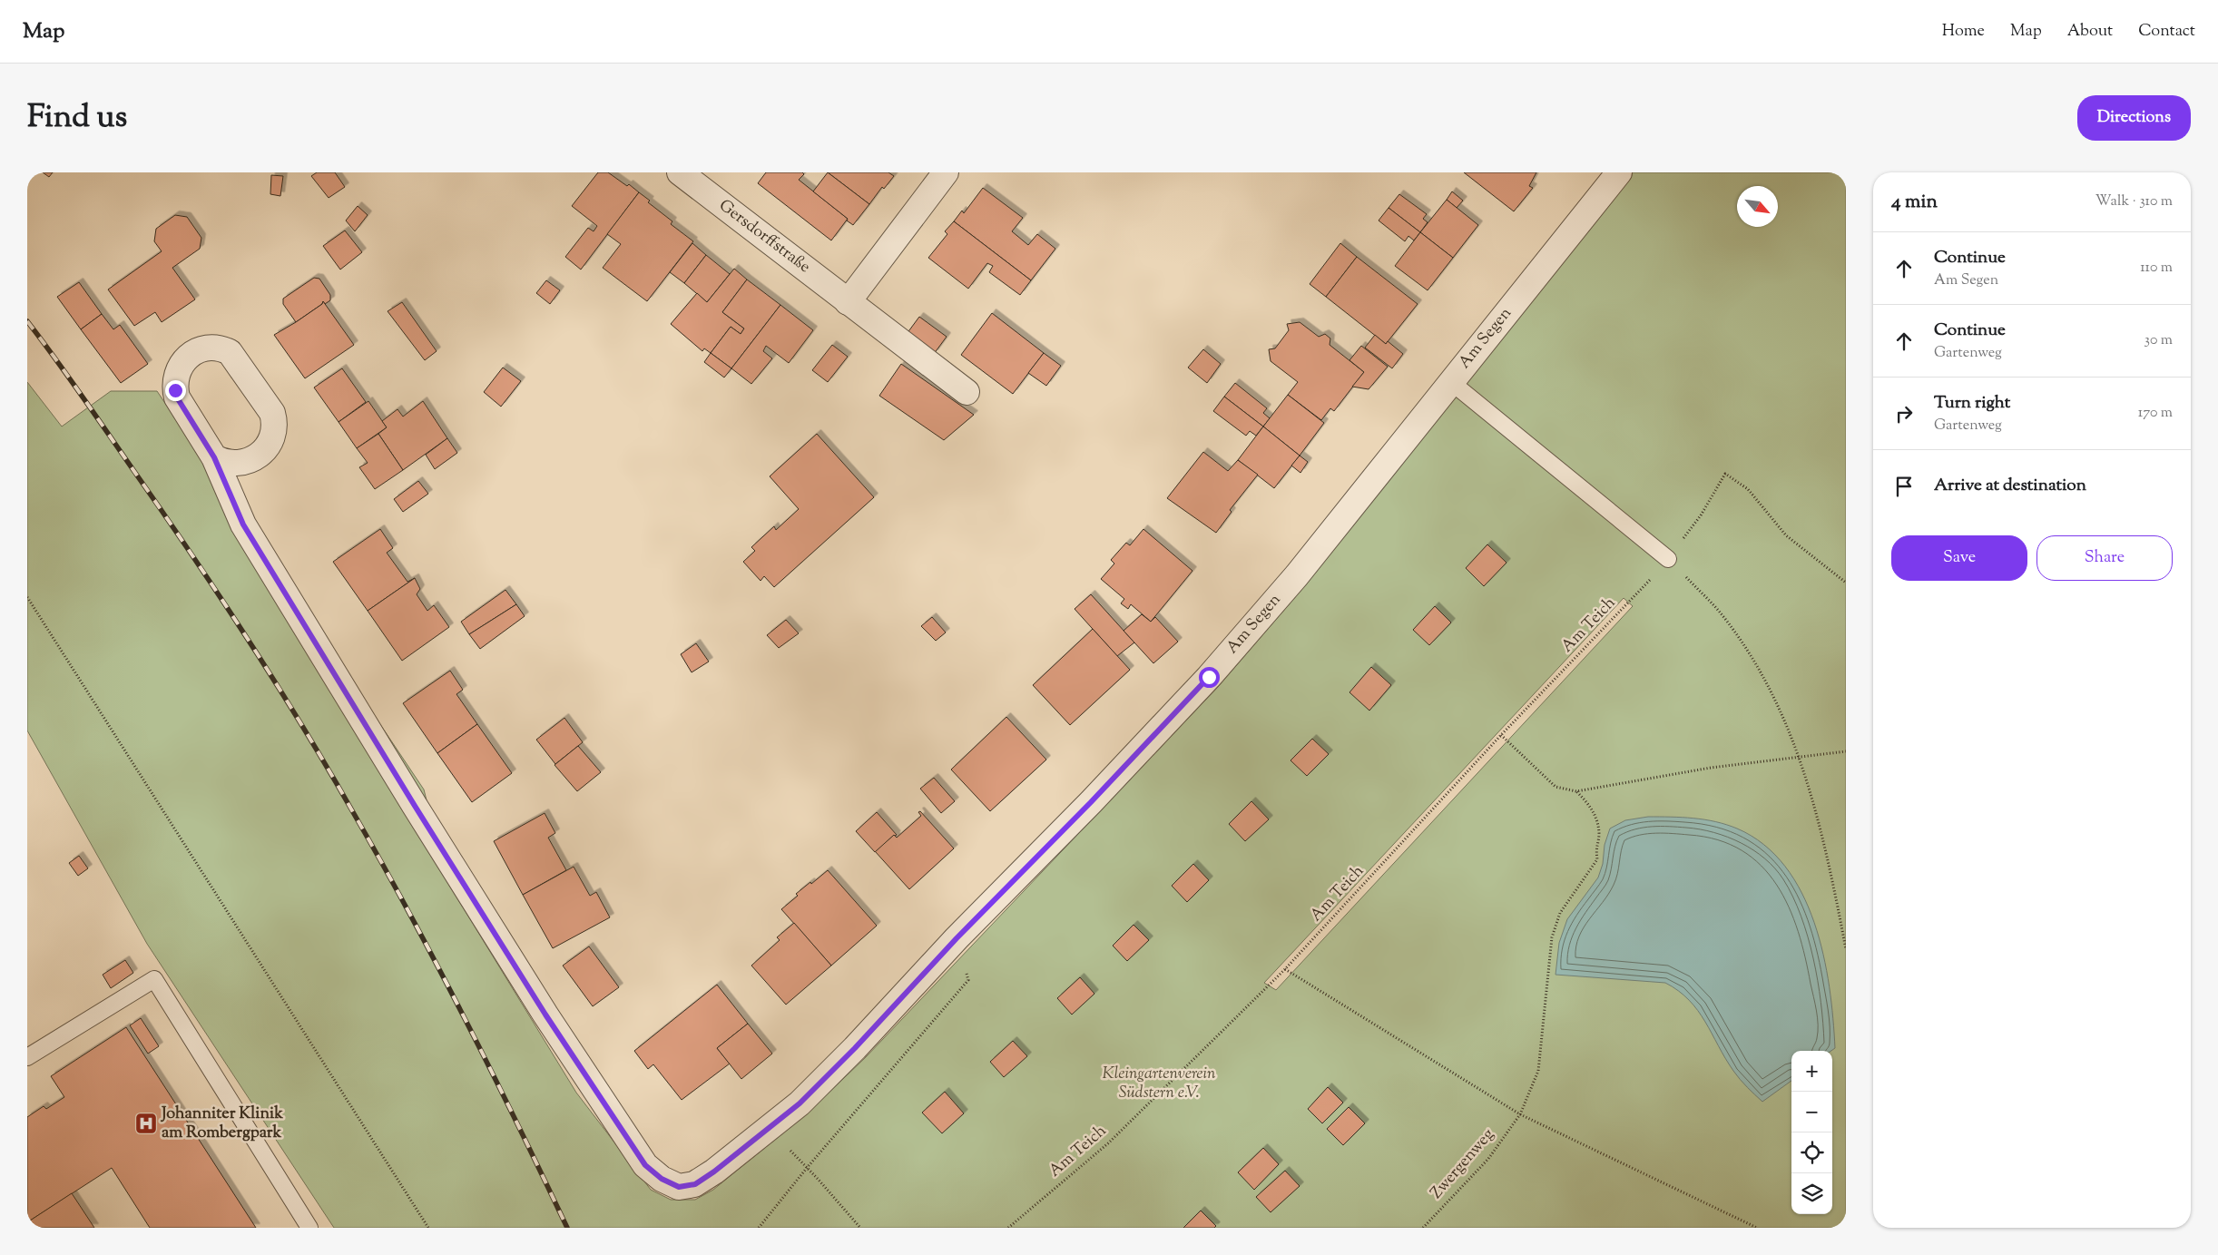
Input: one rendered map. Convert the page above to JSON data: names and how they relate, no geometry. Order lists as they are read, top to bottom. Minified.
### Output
{"streets":{"street":["Gersdorffstraße","Am Segen"],"path":["Am Teich","Zwergenweg"]},"parks":["Kleingartenverein Südstern e.V."],"places":{"hospital":["Johanniter Klinik am Rombergpark"]},"north":"bottom right","page":{"header":"Map","nav":["Home","Map","About","Contact"],"title":"Find us","buttons":["Directions",["Save","Share"]],"heading":["4 min","Walk · 310 m"],"list":[["Continue","Am Segen","110 m"],["Continue","Gartenweg","30 m"],["Turn right","Gartenweg","170 m"],"Arrive at destination"],"map_buttons":["+","−"]}}
